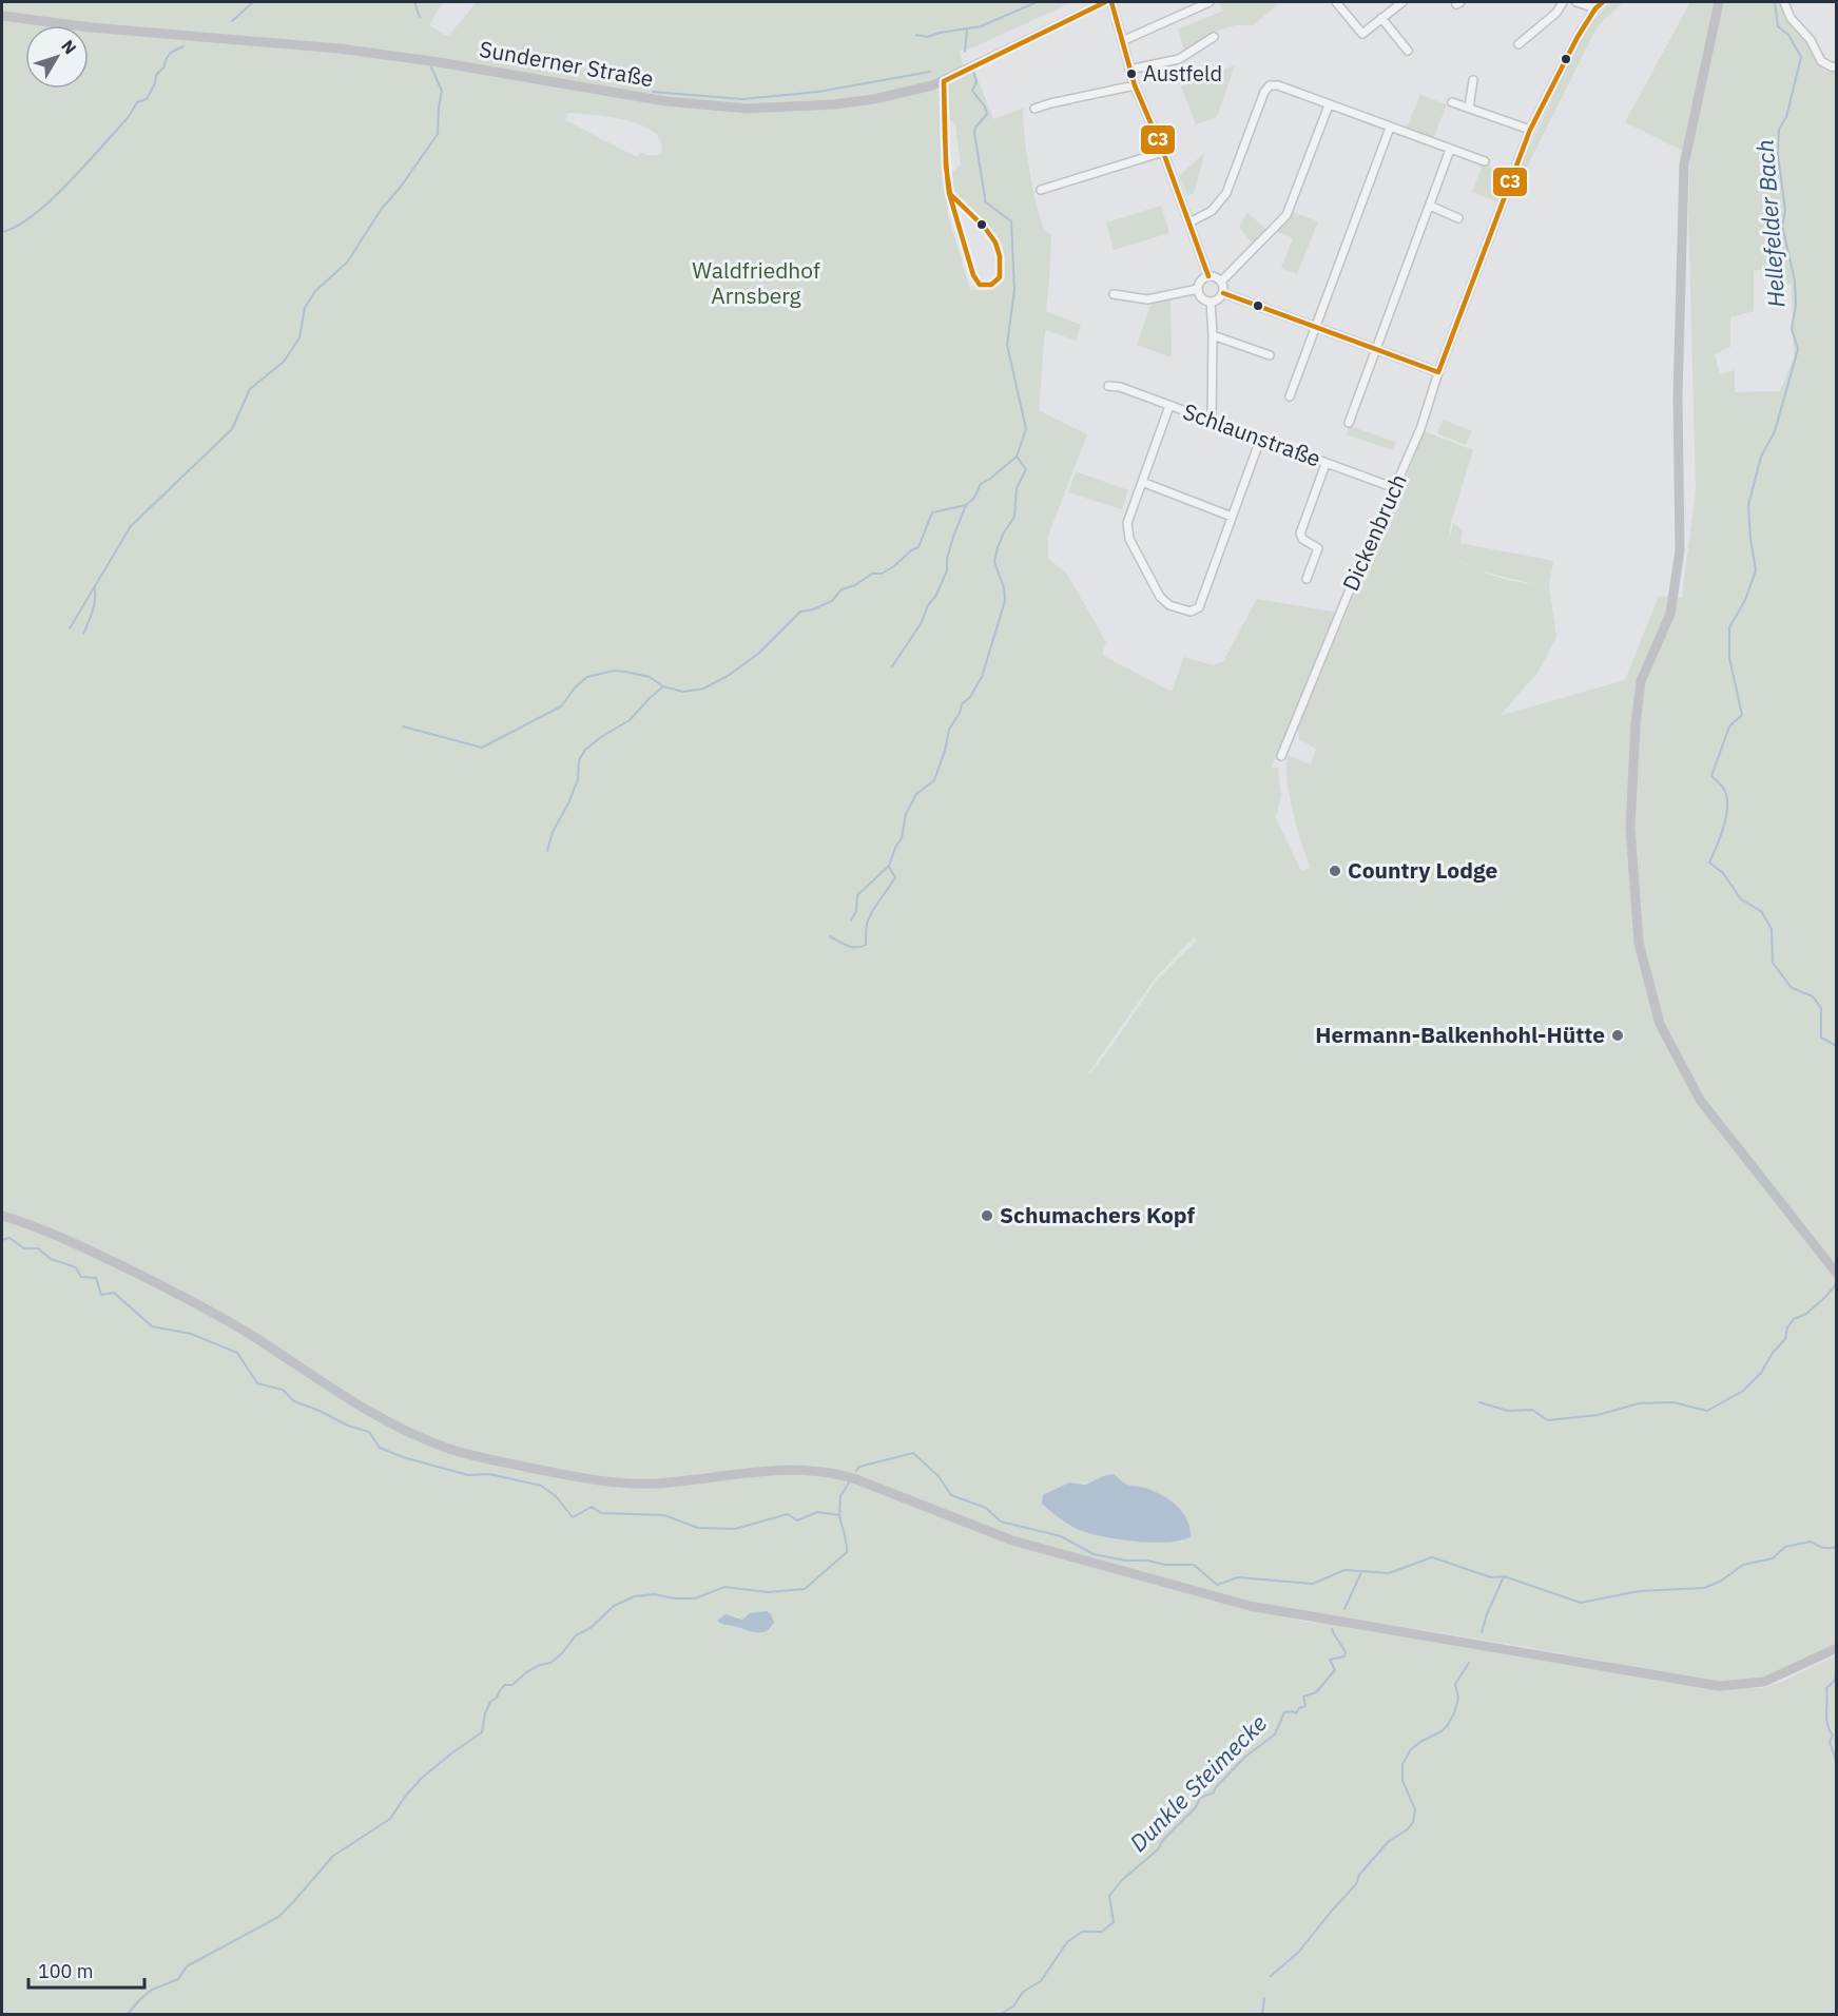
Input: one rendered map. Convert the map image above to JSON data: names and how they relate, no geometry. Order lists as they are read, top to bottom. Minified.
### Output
{"streets":{"main road":["Sunderner Straße"],"street":["Schlaunstraße","Dickenbruch"]},"crossings":[["Schlaunstraße","Dickenbruch"]],"water":["Hellefelder Bach","Dunkle Steimecke"],"parks":["Waldfriedhof Arnsberg"],"places":["Austfeld","Country Lodge","Hermann-Balkenhohl-Hütte","Schumachers Kopf"],"lines":["transit line C3"],"scale_bar":"100 m","north":"top right"}
